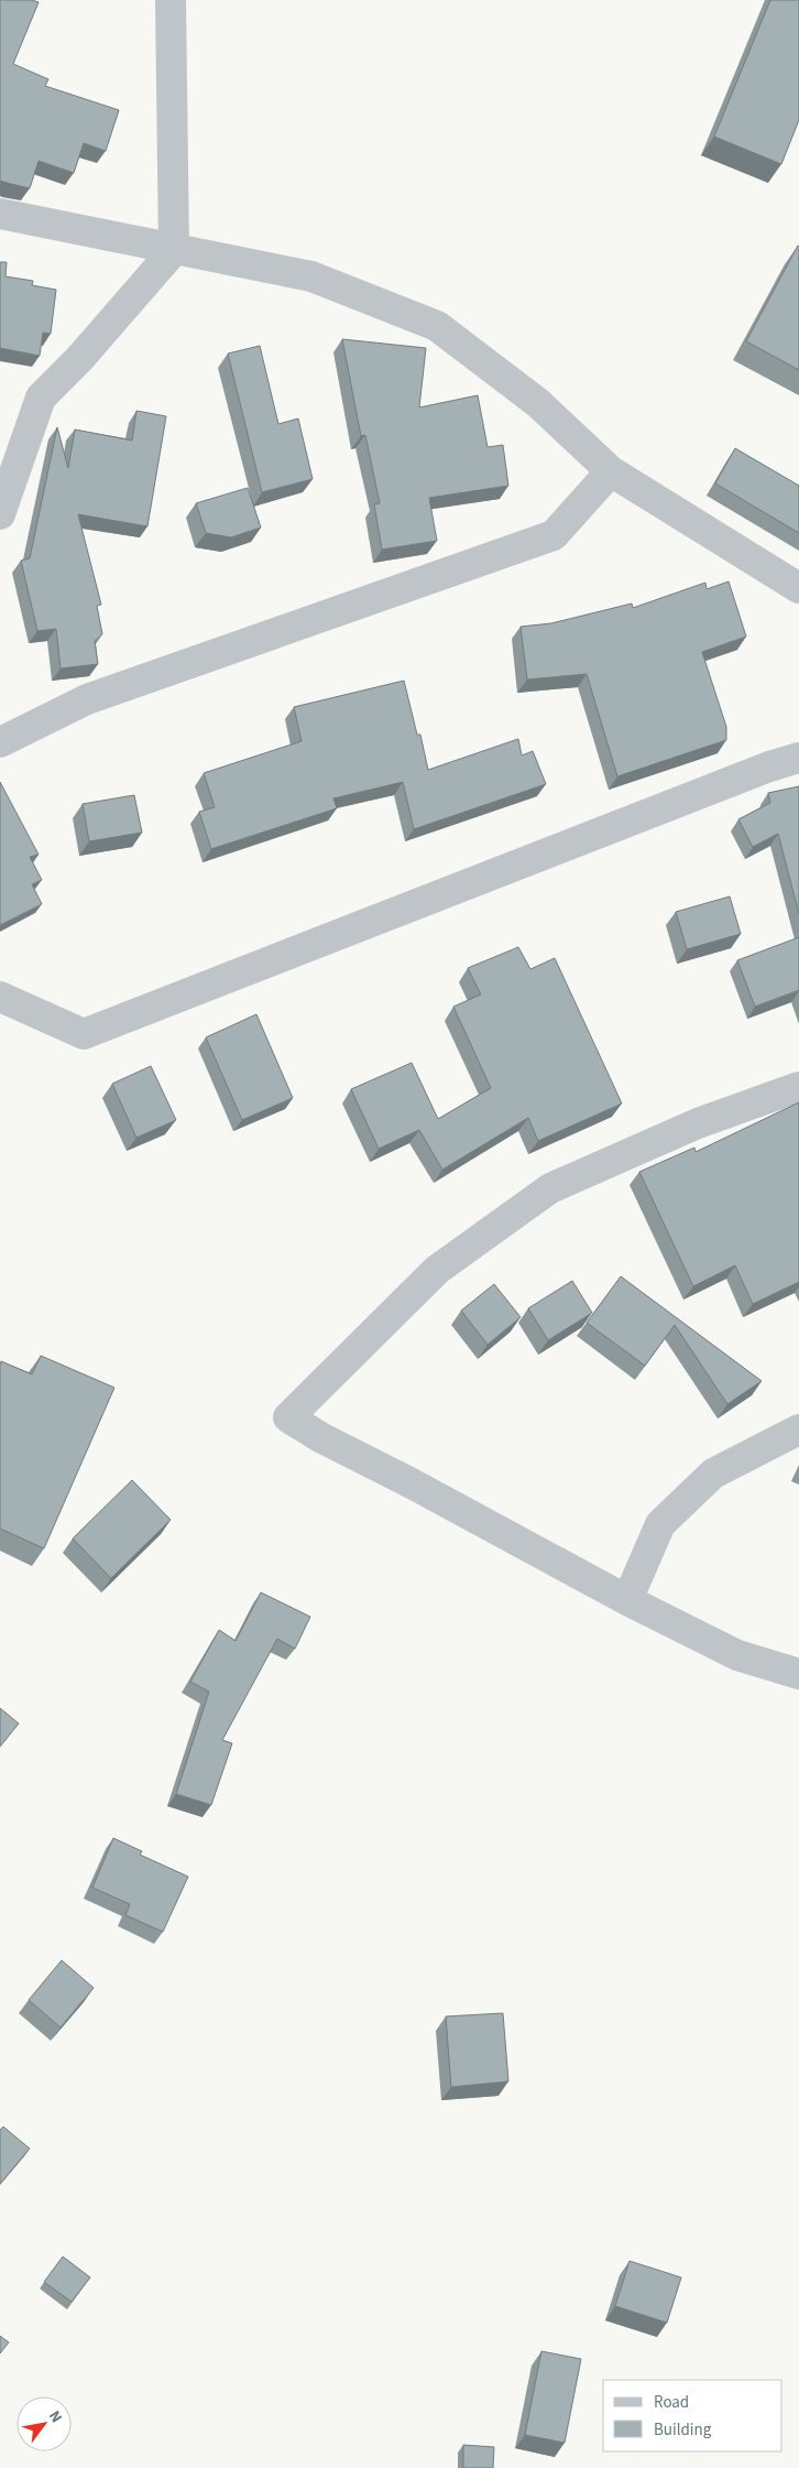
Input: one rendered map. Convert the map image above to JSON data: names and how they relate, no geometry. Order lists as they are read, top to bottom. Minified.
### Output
{"legend":["Road","Building"],"north":"top right"}
